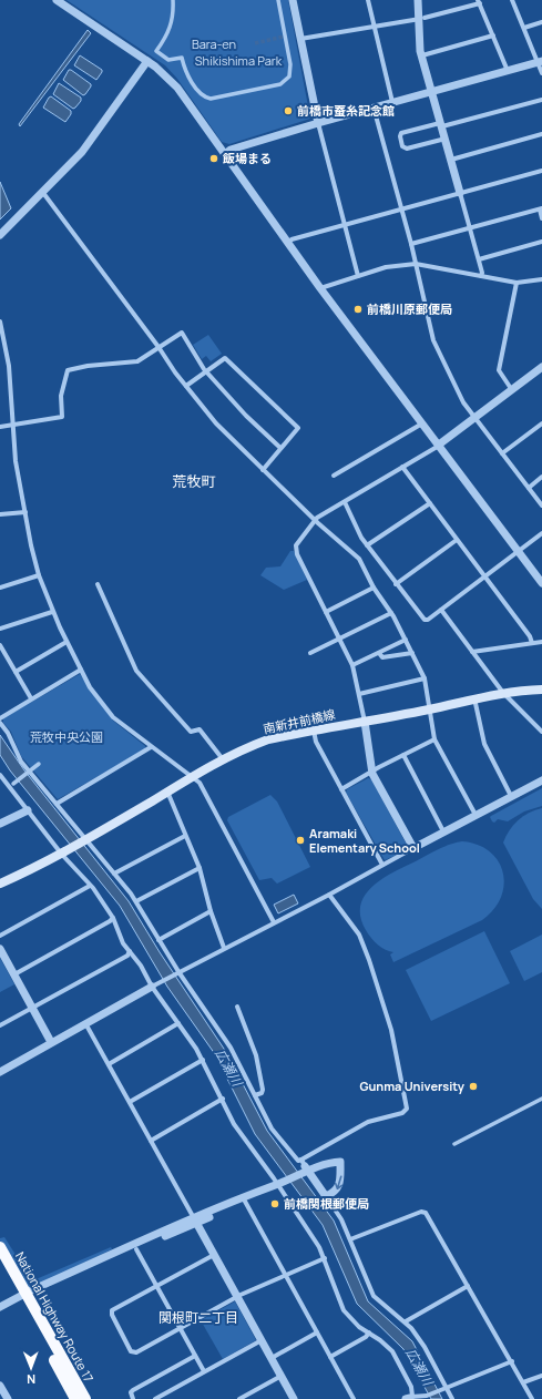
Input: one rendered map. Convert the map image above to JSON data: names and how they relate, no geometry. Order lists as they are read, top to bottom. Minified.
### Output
{"streets":{"highway":["National Highway Route 17"],"main road":["南新井前橋線"]},"districts":["荒牧町","関根町二丁目"],"water":["広瀬川"],"parks":["Bara-en","Shikishima Park","荒牧中央公園"],"places":["前橋市蚕糸記念館","飯場まる","前橋川原郵便局","Aramaki Elementary School","Gunma University","前橋関根郵便局"],"north":"bottom"}
